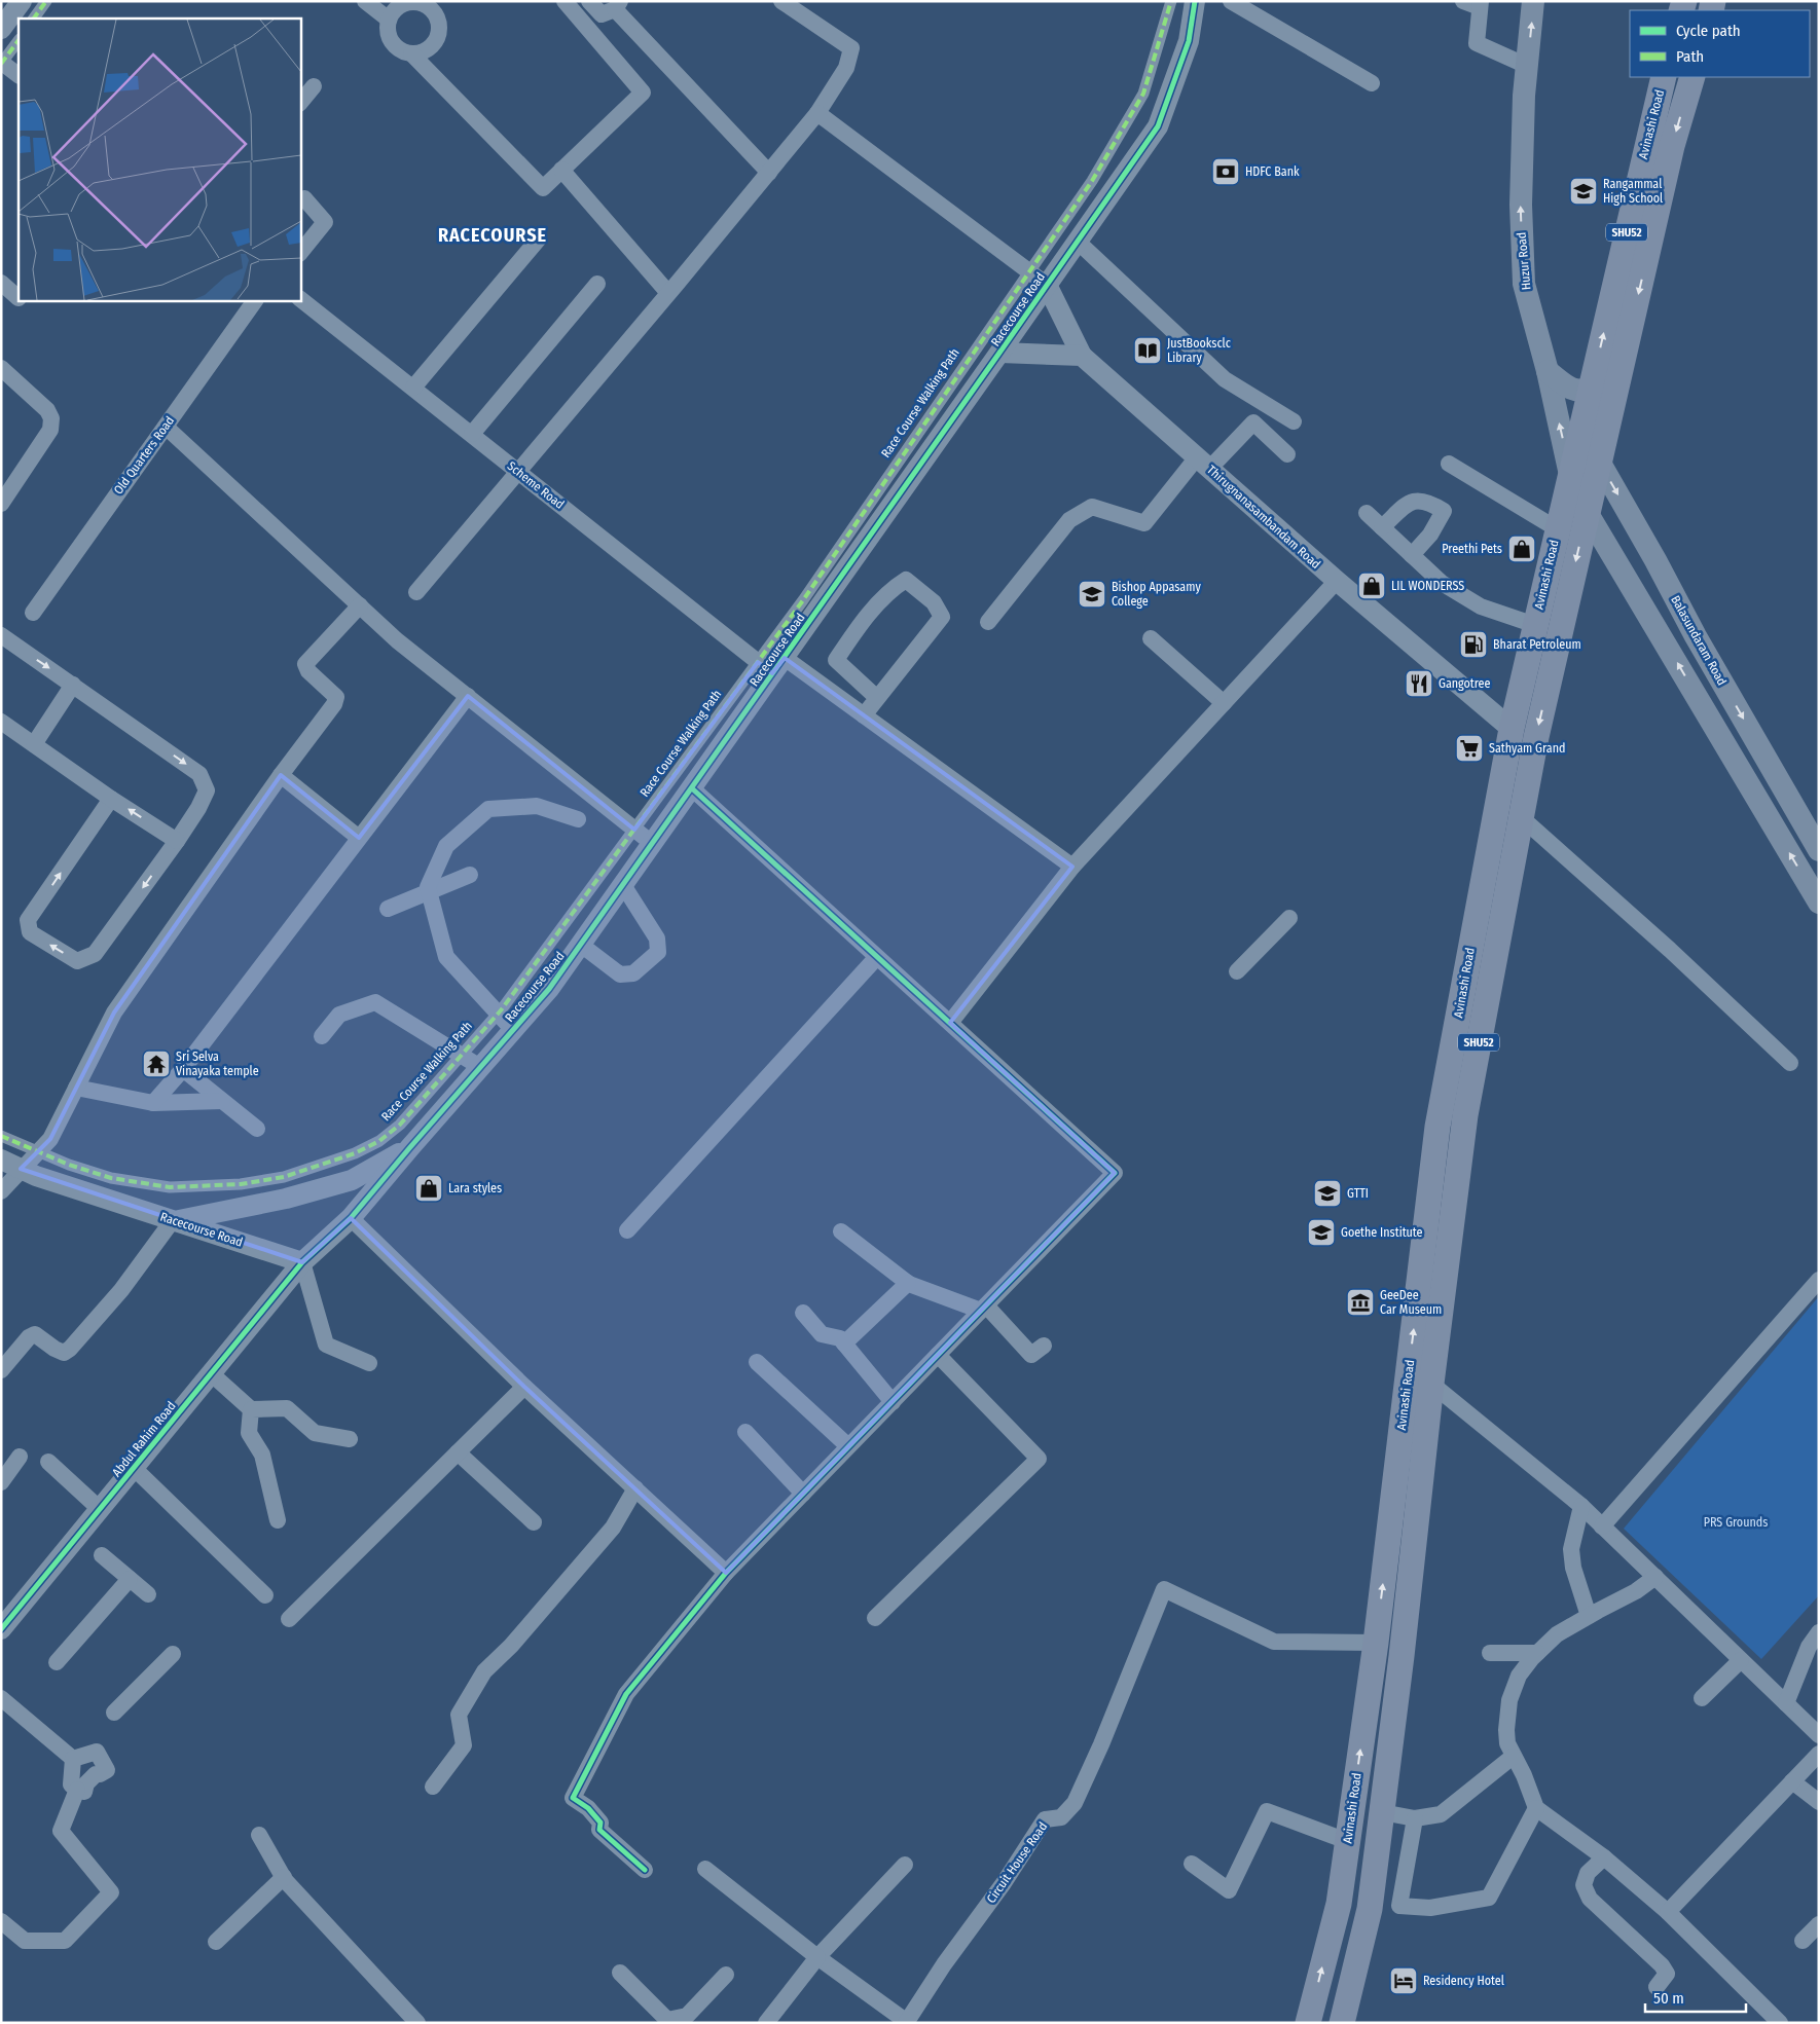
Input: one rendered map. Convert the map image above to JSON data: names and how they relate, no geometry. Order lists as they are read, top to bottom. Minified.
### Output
{"streets":{"main road":["Avinashi Road","SHU52","Huzur Road","Balasundaram Road"],"street":["Racecourse Road","Race Course Walking Path","Old Quarters Road","Scheme Road","Thirugnanasambandam Road","Abdul Rahim Road","Circuit House Road"]},"crossings":[["Avinashi Road","Huzur Road"],["Avinashi Road","Thirugnanasambandam Road"],["Avinashi Road","Balasundaram Road"],["Avinashi Road","Circuit House Road"],["Racecourse Road","Race Course Walking Path"],["Racecourse Road","Scheme Road"],["Racecourse Road","Abdul Rahim Road"],["Race Course Walking Path","Scheme Road"]],"one_way":["Huzur Road"],"districts":["RACECOURSE"],"parks":["PRS Grounds"],"places":{"bank":["HDFC Bank"],"school or university":["Rangammal High School","Bishop Appasamy College","GTTI","Goethe Institute"],"library":["JustBooksclc Library"],"shop":["Preethi Pets","LIL WONDERSS","Lara styles"],"fuel station":["Bharat Petroleum"],"restaurant":["Gangotree"],"supermarket":["Sathyam Grand"],"temple":["Sri Selva Vinayaka temple"],"museum":["GeeDee Car Museum"],"hotel":["Residency Hotel"]},"legend":["Cycle path","Path"],"scale_bar":"50 m"}
